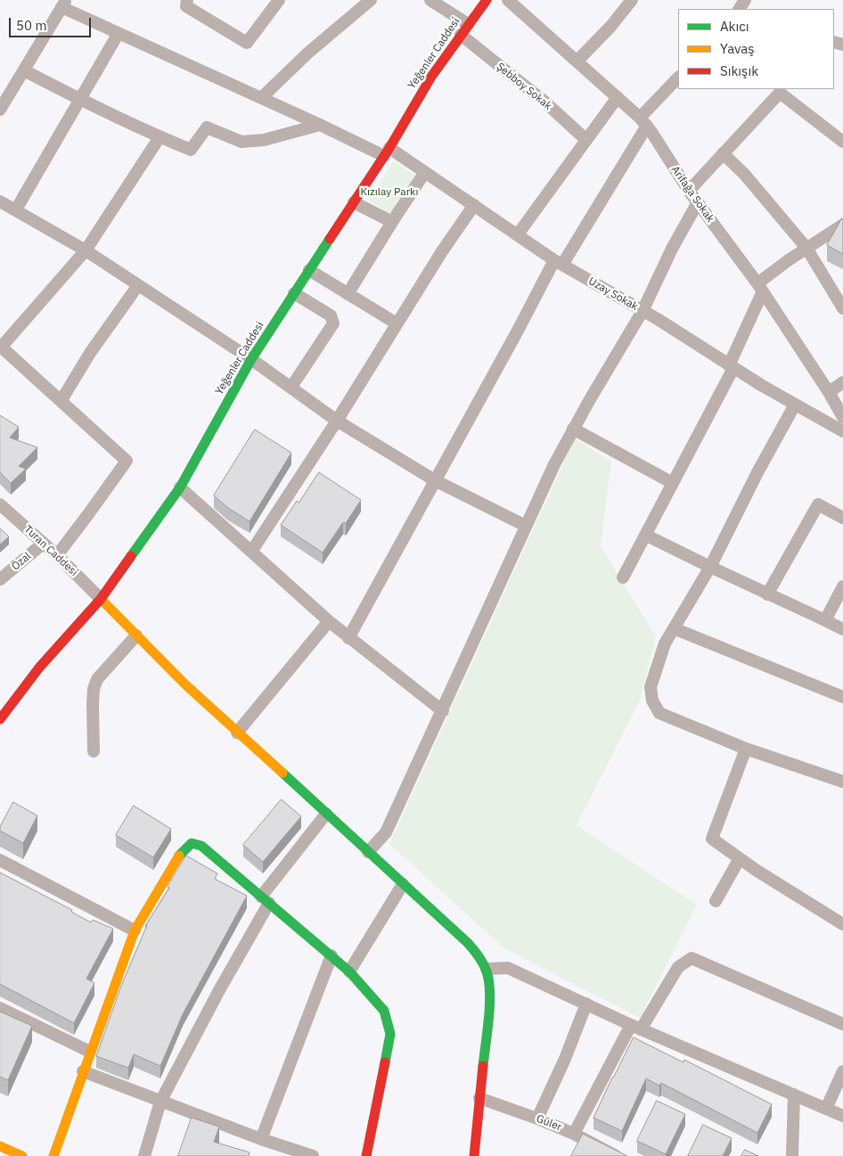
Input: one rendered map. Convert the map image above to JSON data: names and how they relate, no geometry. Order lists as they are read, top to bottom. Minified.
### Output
{"streets":{"street":["Yeğenler Caddesi","Şebboy Sokak","Arifağa Sokak","Uzay Sokak","Turan Caddesi","Özal","Güler"]},"crossings":[["Yeğenler Caddesi","Şebboy Sokak"],["Yeğenler Caddesi","Uzay Sokak"],["Yeğenler Caddesi","Turan Caddesi"],["Turan Caddesi","Özal"]],"parks":["Kızılay Parkı"],"legend":["Akıcı","Yavaş","Sıkışık"],"scale_bar":"50 m"}
